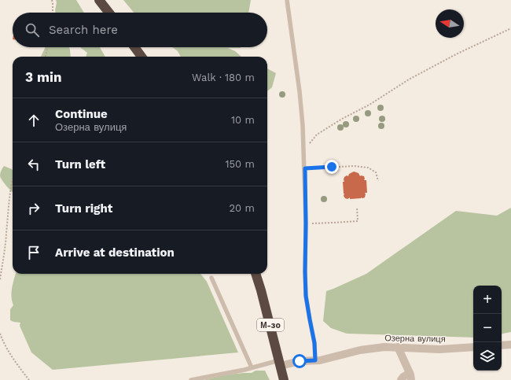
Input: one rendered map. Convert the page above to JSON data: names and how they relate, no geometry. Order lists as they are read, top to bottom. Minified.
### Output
{"streets":{"highway":["М-30"],"street":["Озерна вулиця"]},"crossings":[["М-30","Озерна вулиця"]],"north":"left","page":{"search":"Search here","heading":["3 min","Walk · 180 m"],"list":[["Continue","Озерна вулиця","10 m"],["Turn left","150 m"],["Turn right","20 m"],"Arrive at destination"],"map_buttons":["+","−"]}}
